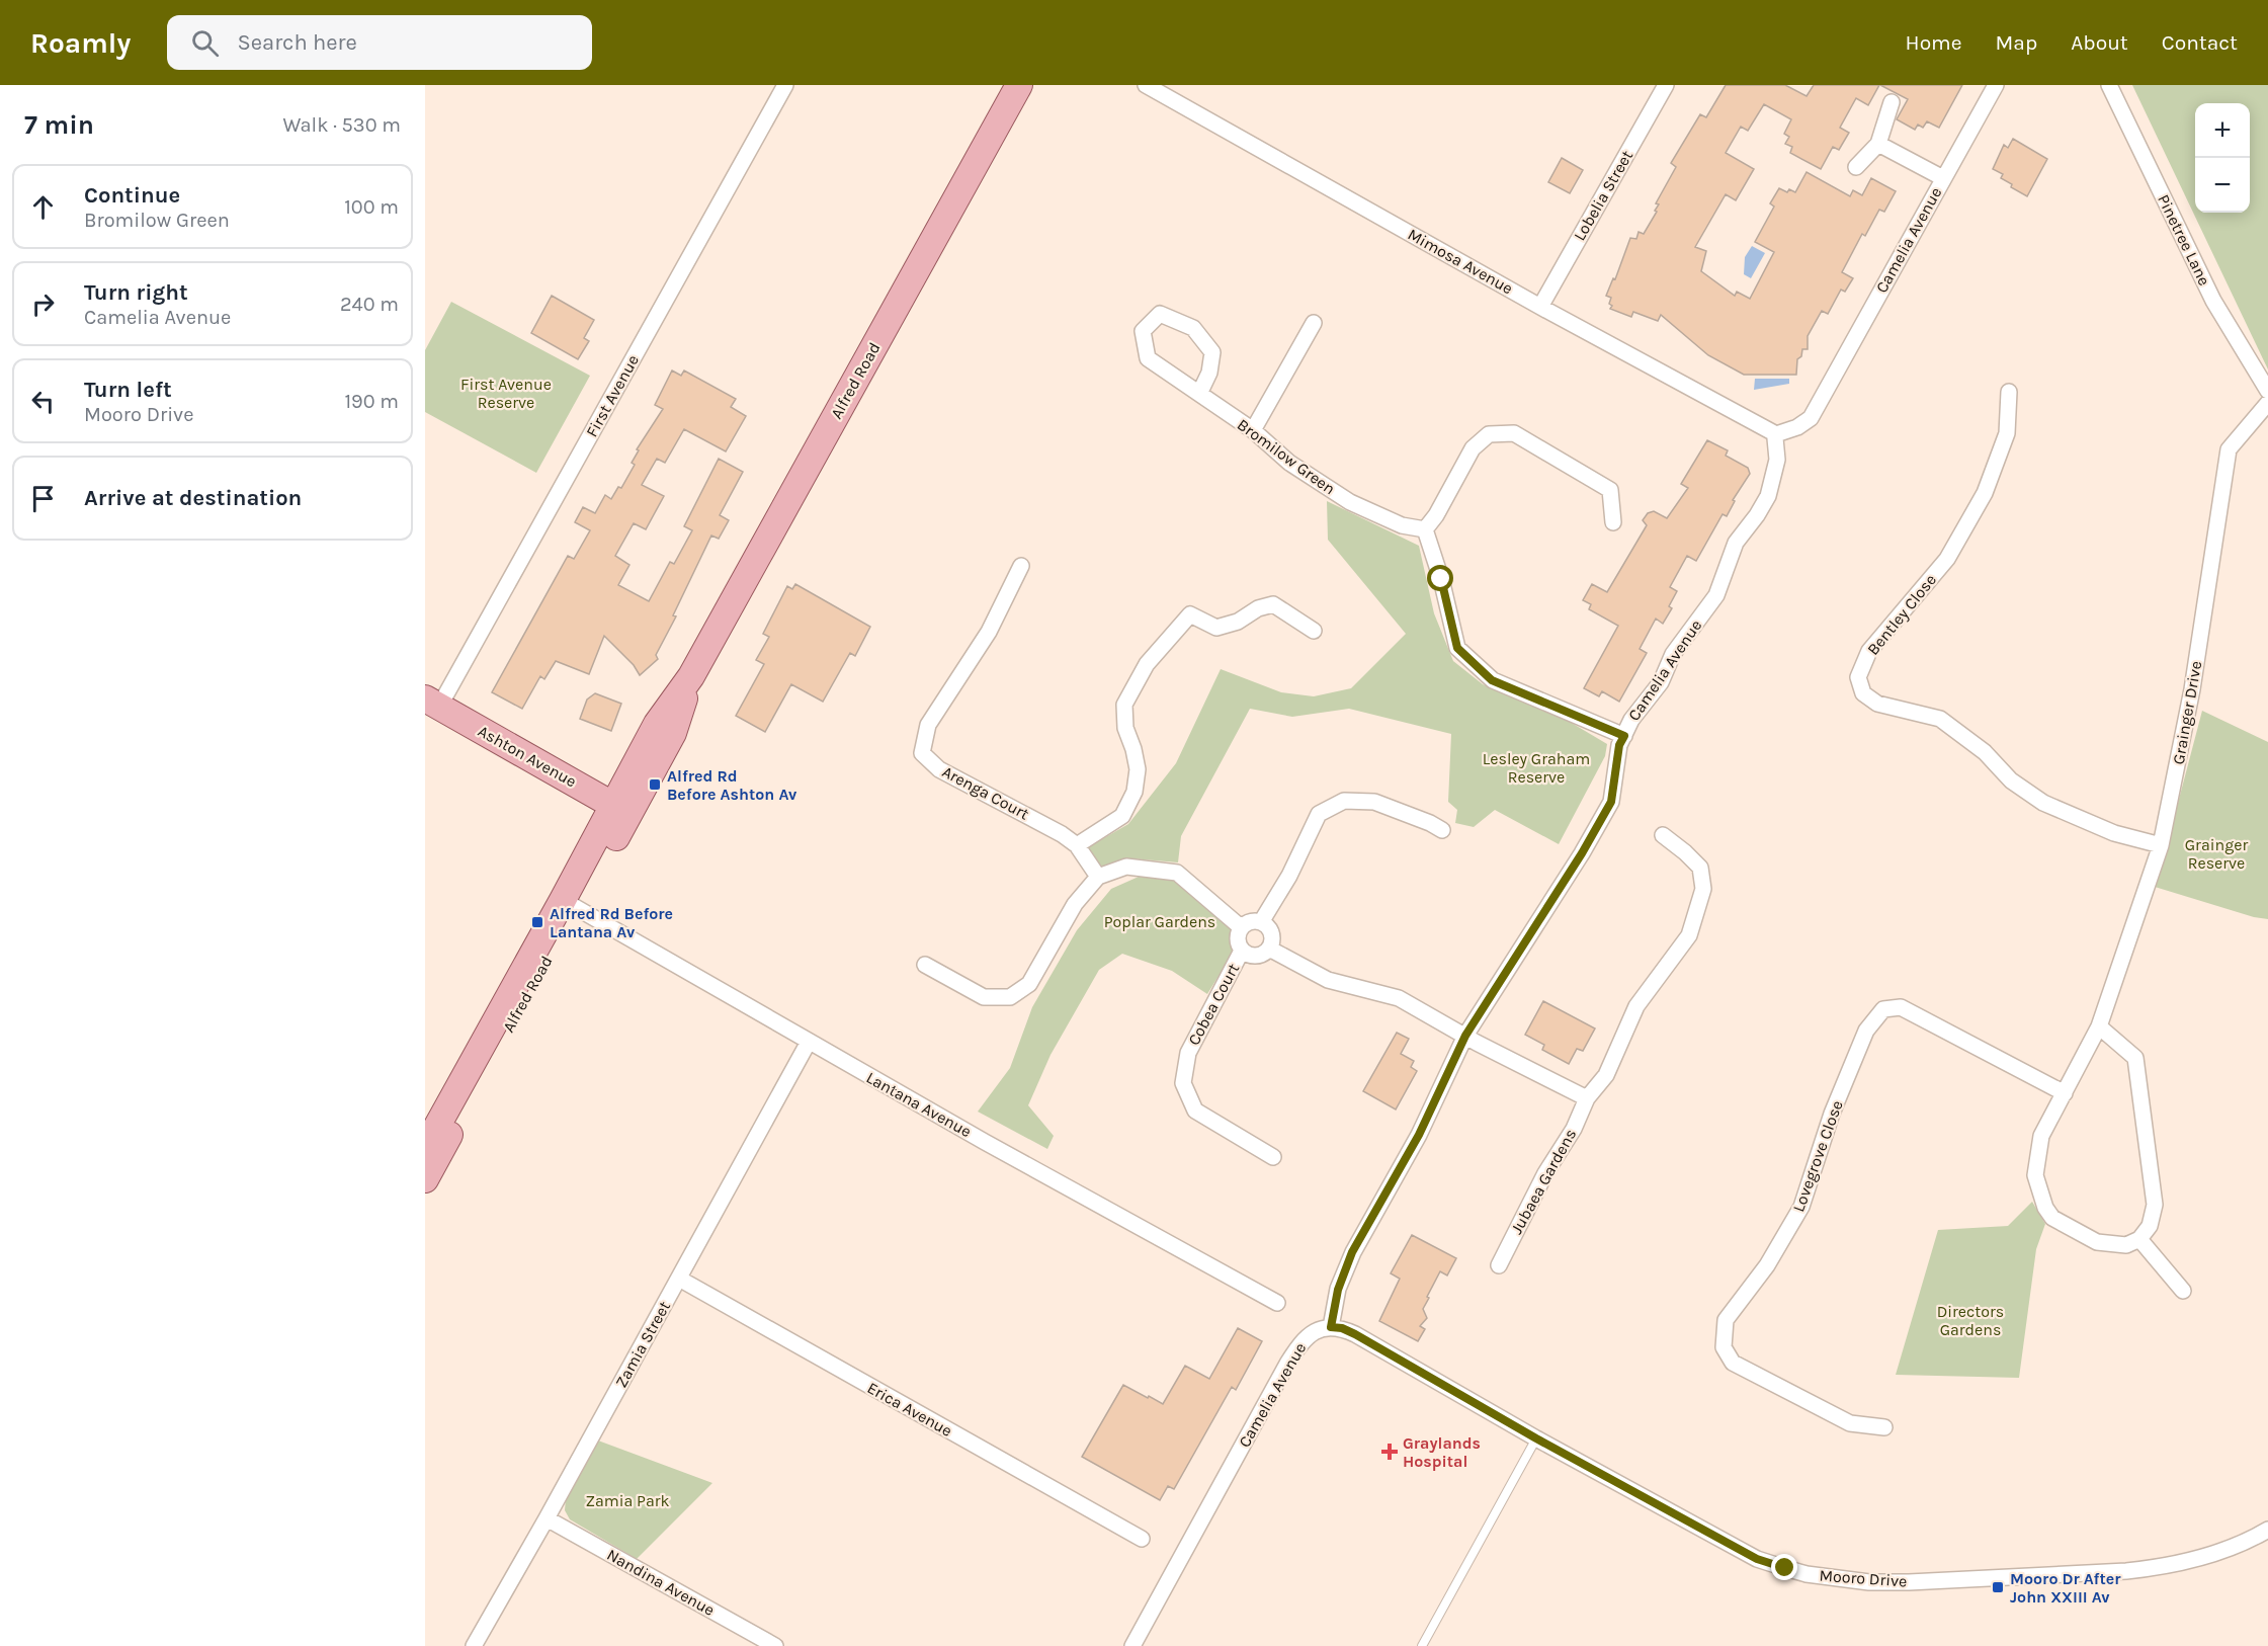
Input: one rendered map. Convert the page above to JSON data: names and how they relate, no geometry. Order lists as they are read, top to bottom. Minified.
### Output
{"streets":{"main road":["Alfred Road","Ashton Avenue"],"street":["Lobelia Street","Camelia Avenue","Pinetree Lane","Mimosa Avenue","First Avenue","Bromilow Green","Bentley Close","Grainger Drive","Arenga Court","Cobea Court","Lantana Avenue","Lovegrove Close","Jubaea Gardens","Zamia Street","Erica Avenue","Mooro Drive","Nandina Avenue"]},"crossings":[["Lobelia Street","Mimosa Avenue"],["Camelia Avenue","Mimosa Avenue"],["Camelia Avenue","Mooro Drive"],["Alfred Road","Ashton Avenue"],["Alfred Road","Lantana Avenue"],["First Avenue","Ashton Avenue"],["Bentley Close","Grainger Drive"],["Grainger Drive","Lovegrove Close"],["Lantana Avenue","Zamia Street"],["Zamia Street","Erica Avenue"],["Zamia Street","Nandina Avenue"]],"parks":["First Avenue Reserve","Lesley Graham Reserve","Grainger Reserve","Poplar Gardens","Directors Gardens","Zamia Park"],"places":{"transit":["Alfred Rd Before Ashton Av","Alfred Rd Before Lantana Av","Mooro Dr After John XXIII Av"],"health":["Graylands Hospital"]},"page":{"header":"Roamly","search":"Search here","nav":["Home","Map","About","Contact"],"heading":["7 min","Walk · 530 m"],"map_buttons":["+","−"],"list":[["Continue","Bromilow Green","100 m"],["Turn right","Camelia Avenue","240 m"],["Turn left","Mooro Drive","190 m"],"Arrive at destination"]}}
